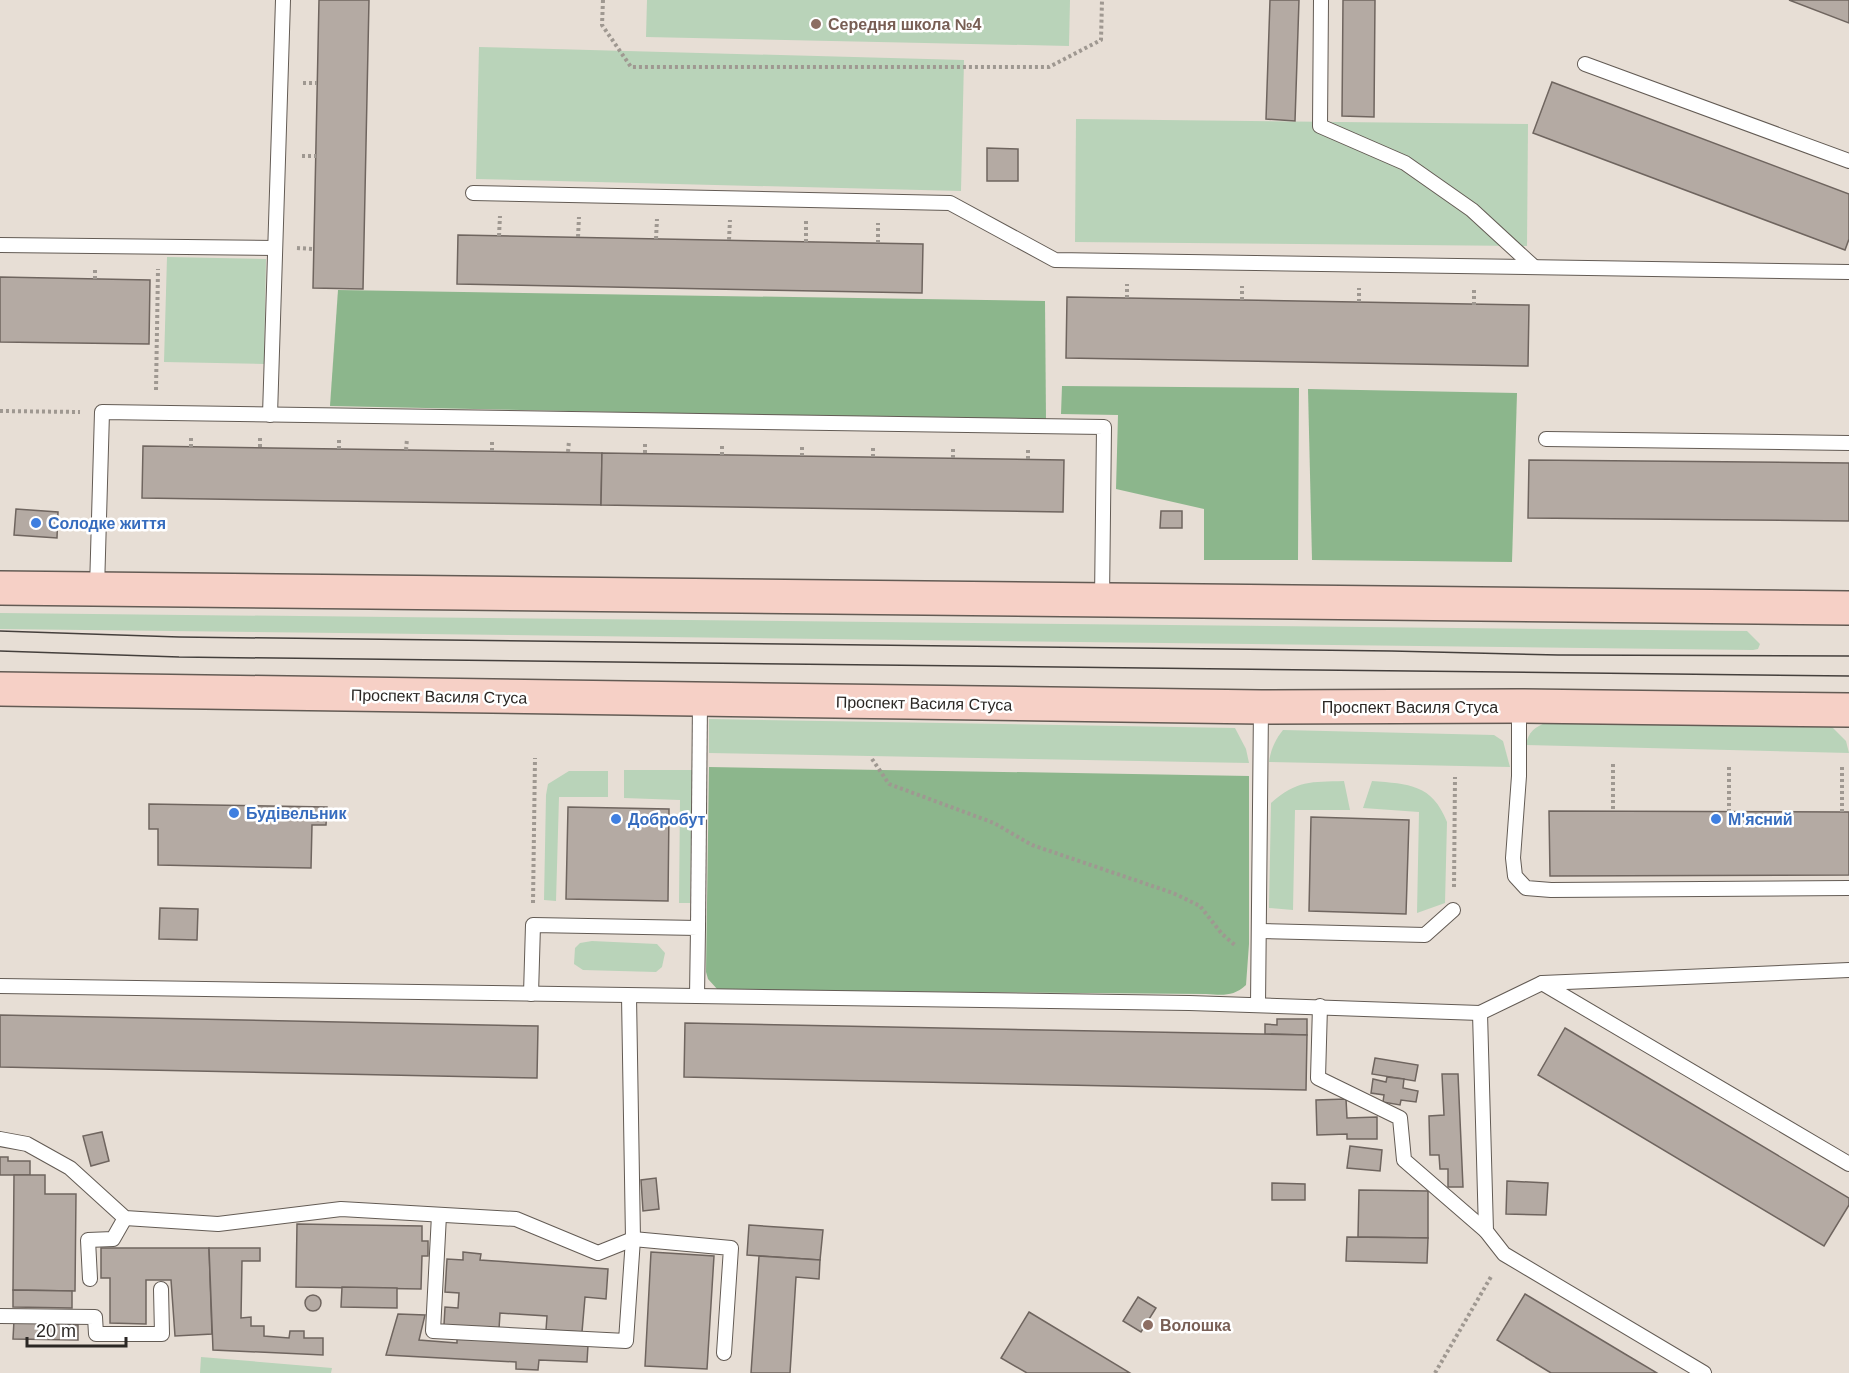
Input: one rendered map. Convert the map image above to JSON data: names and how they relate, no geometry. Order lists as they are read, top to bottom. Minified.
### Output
{"streets":{"street":["Проспект Василя Стуса"]},"places":["Середня школа №4","Солодке життя","Будівельник","Добробут","М'ясний","Волошка"],"scale_bar":"20 m"}
